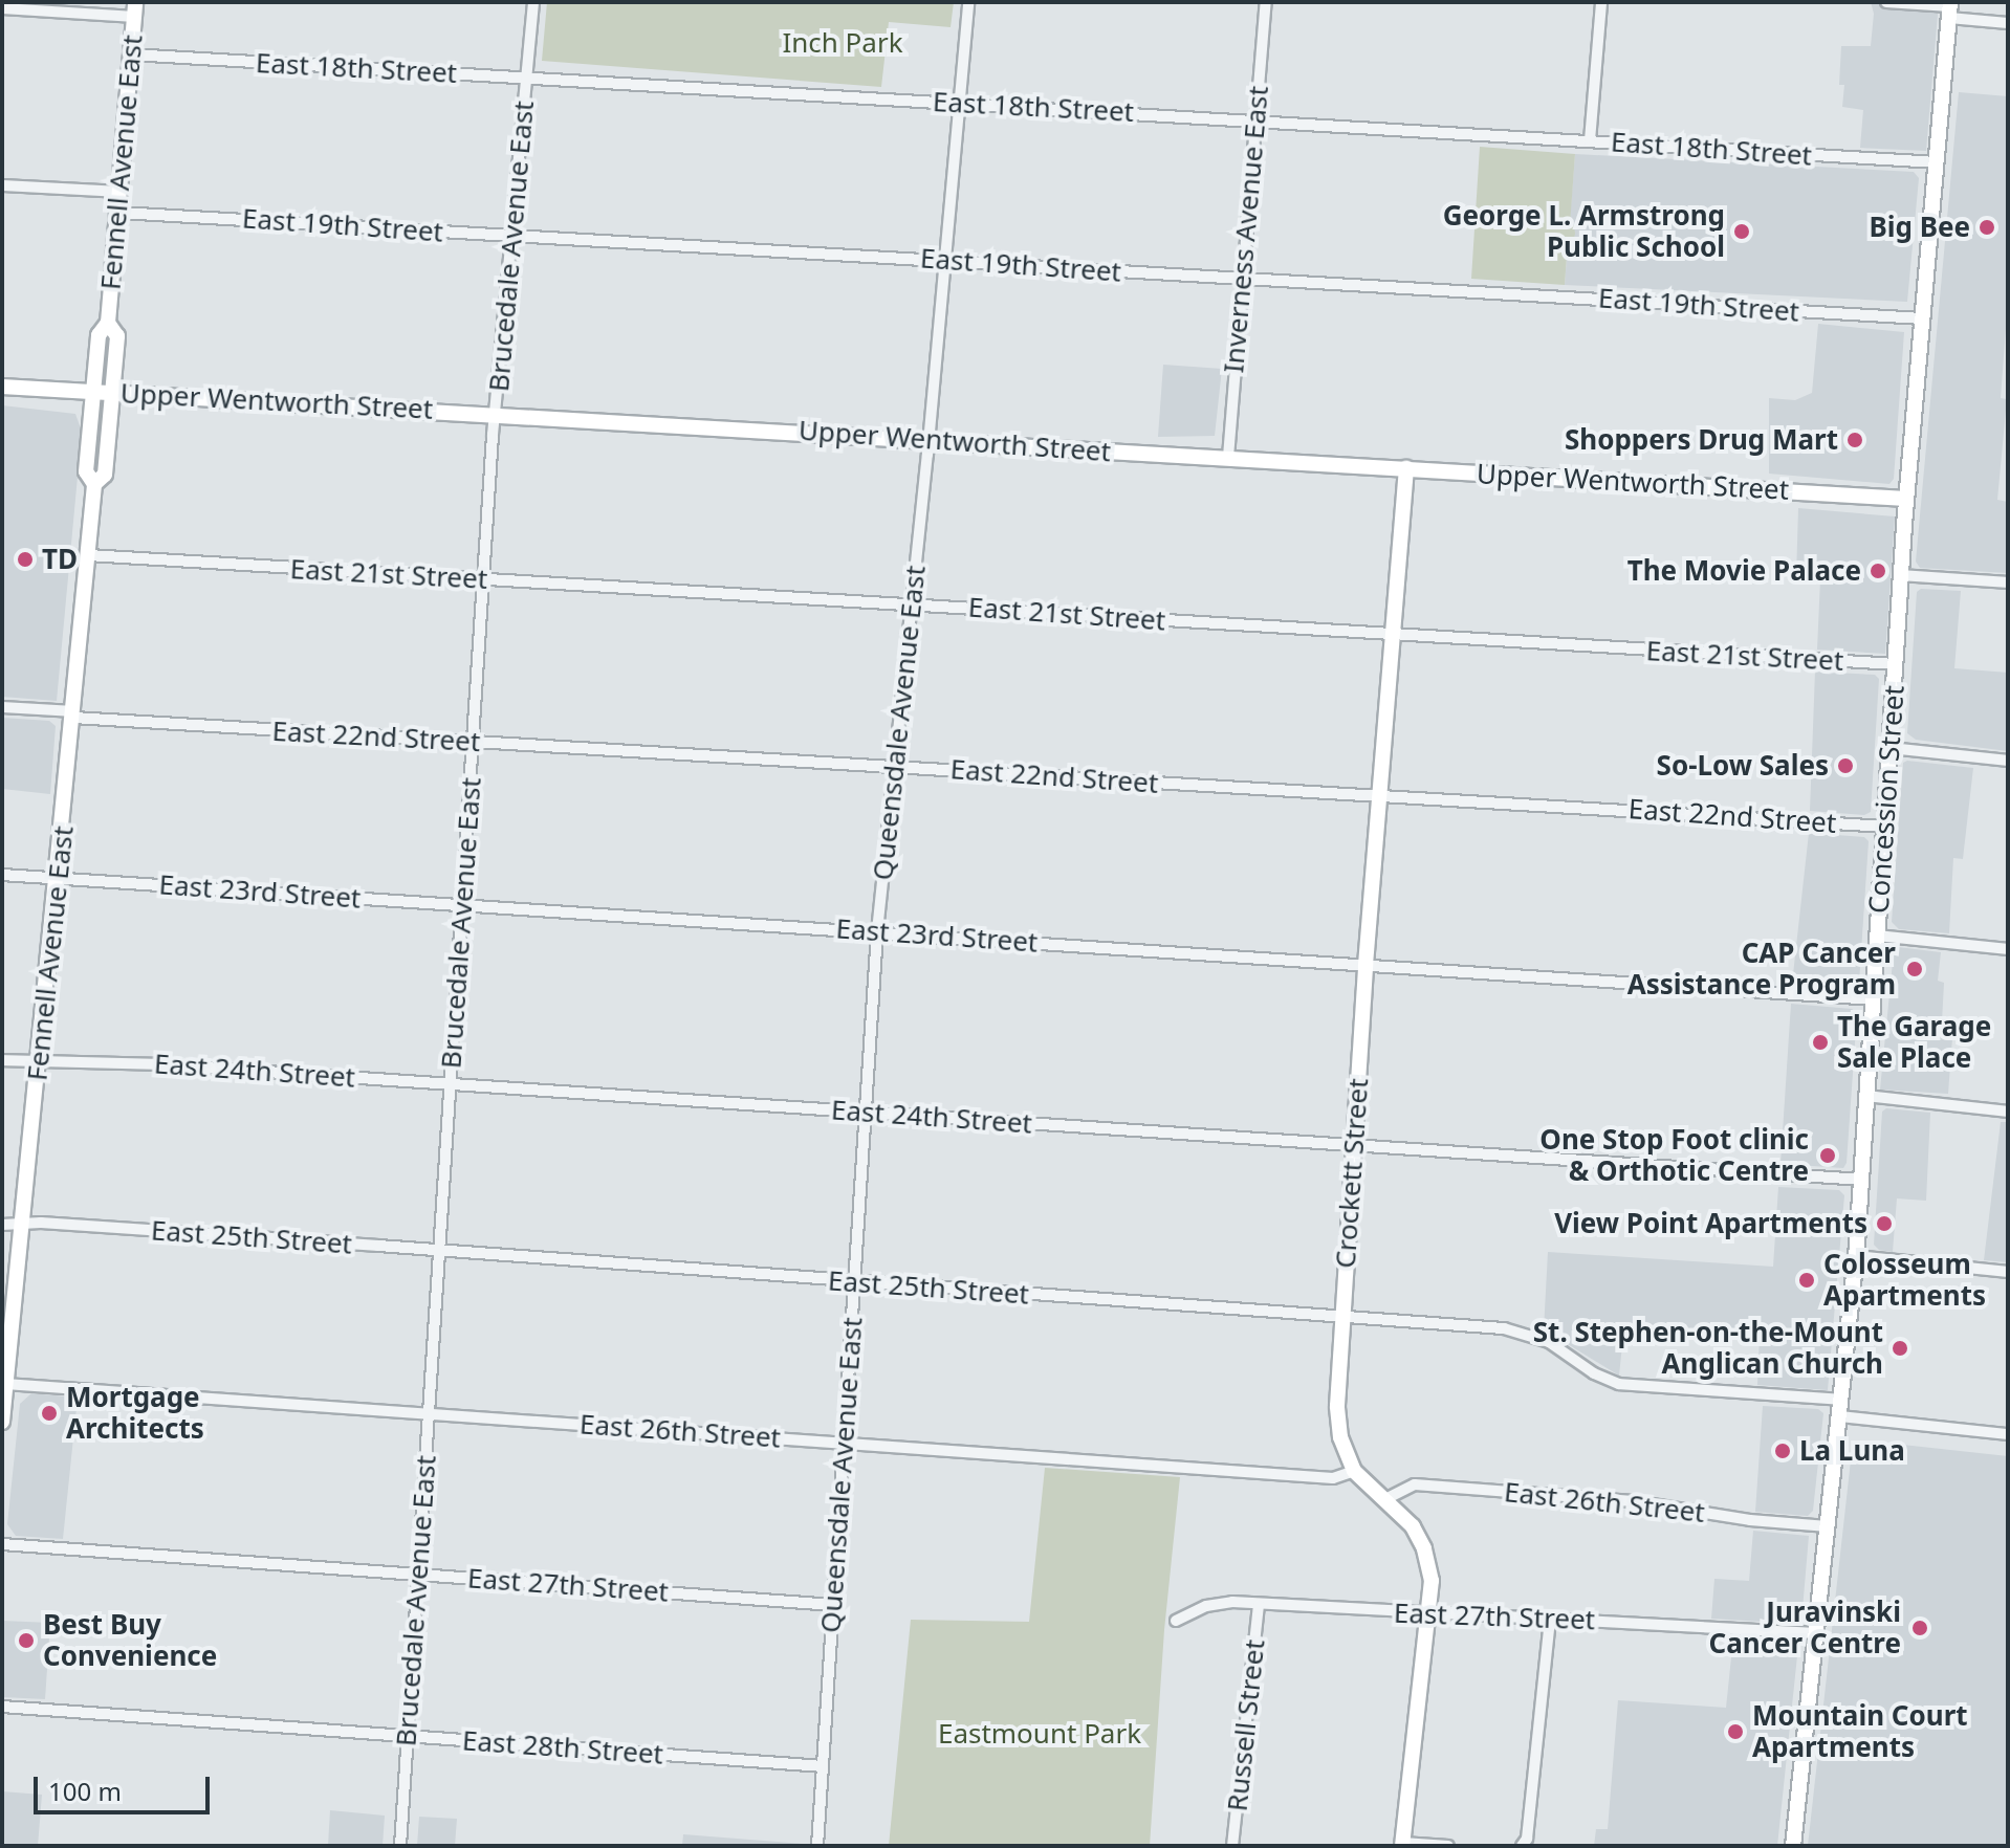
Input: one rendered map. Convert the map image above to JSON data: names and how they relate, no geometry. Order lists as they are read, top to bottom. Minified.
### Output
{"streets":{"main road":["Fennell Avenue East","Upper Wentworth Street","Concession Street","Crockett Street"],"street":["East 18th Street","East 19th Street","Inverness Avenue East","Brucedale Avenue East","East 21st Street","Queensdale Avenue East","East 22nd Street","East 23rd Street","East 24th Street","East 25th Street","East 26th Street","East 27th Street","Russell Street","East 28th Street"]},"crossings":[["East 18th Street","Fennell Avenue East"],["East 18th Street","Inverness Avenue East"],["East 18th Street","Brucedale Avenue East"],["East 18th Street","Queensdale Avenue East"],["East 18th Street","Concession Street"],["Fennell Avenue East","East 19th Street"],["Fennell Avenue East","Upper Wentworth Street"],["Fennell Avenue East","East 21st Street"],["Fennell Avenue East","East 22nd Street"],["Fennell Avenue East","East 23rd Street"],["Fennell Avenue East","East 24th Street"],["Fennell Avenue East","East 25th Street"],["Fennell Avenue East","East 26th Street"],["East 19th Street","Inverness Avenue East"],["East 19th Street","Brucedale Avenue East"],["East 19th Street","Queensdale Avenue East"],["East 19th Street","Concession Street"],["Inverness Avenue East","Upper Wentworth Street"],["Brucedale Avenue East","Upper Wentworth Street"],["Brucedale Avenue East","East 21st Street"],["Brucedale Avenue East","East 22nd Street"],["Brucedale Avenue East","East 23rd Street"],["Brucedale Avenue East","East 24th Street"],["Brucedale Avenue East","East 25th Street"],["Brucedale Avenue East","East 26th Street"],["Brucedale Avenue East","East 27th Street"],["Brucedale Avenue East","East 28th Street"],["Upper Wentworth Street","Queensdale Avenue East"],["Upper Wentworth Street","Concession Street"],["Upper Wentworth Street","Crockett Street"],["East 21st Street","Queensdale Avenue East"],["East 21st Street","Concession Street"],["East 21st Street","Crockett Street"],["Queensdale Avenue East","East 22nd Street"],["Queensdale Avenue East","East 23rd Street"],["Queensdale Avenue East","East 24th Street"],["Queensdale Avenue East","East 25th Street"],["Queensdale Avenue East","East 26th Street"],["Queensdale Avenue East","East 27th Street"],["Queensdale Avenue East","East 28th Street"],["East 22nd Street","Concession Street"],["East 22nd Street","Crockett Street"],["Concession Street","East 23rd Street"],["Concession Street","East 24th Street"],["Concession Street","East 25th Street"],["Concession Street","East 26th Street"],["Concession Street","East 27th Street"],["East 23rd Street","Crockett Street"],["East 24th Street","Crockett Street"],["Crockett Street","East 25th Street"],["Crockett Street","East 26th Street"],["Crockett Street","East 27th Street"],["East 27th Street","Russell Street"]],"parks":["Inch Park","Eastmount Park"],"places":["Big Bee","George L. Armstrong Public School","Shoppers Drug Mart","TD","The Movie Palace","So-Low Sales","CAP Cancer Assistance Program","The Garage Sale Place","One Stop Foot clinic & Orthotic Centre","View Point Apartments","Colosseum Apartments","St. Stephen-on-the-Mount Anglican Church","Mortgage Architects","La Luna","Juravinski Cancer Centre","Best Buy Convenience","Mountain Court Apartments"],"scale_bar":"100 m"}
